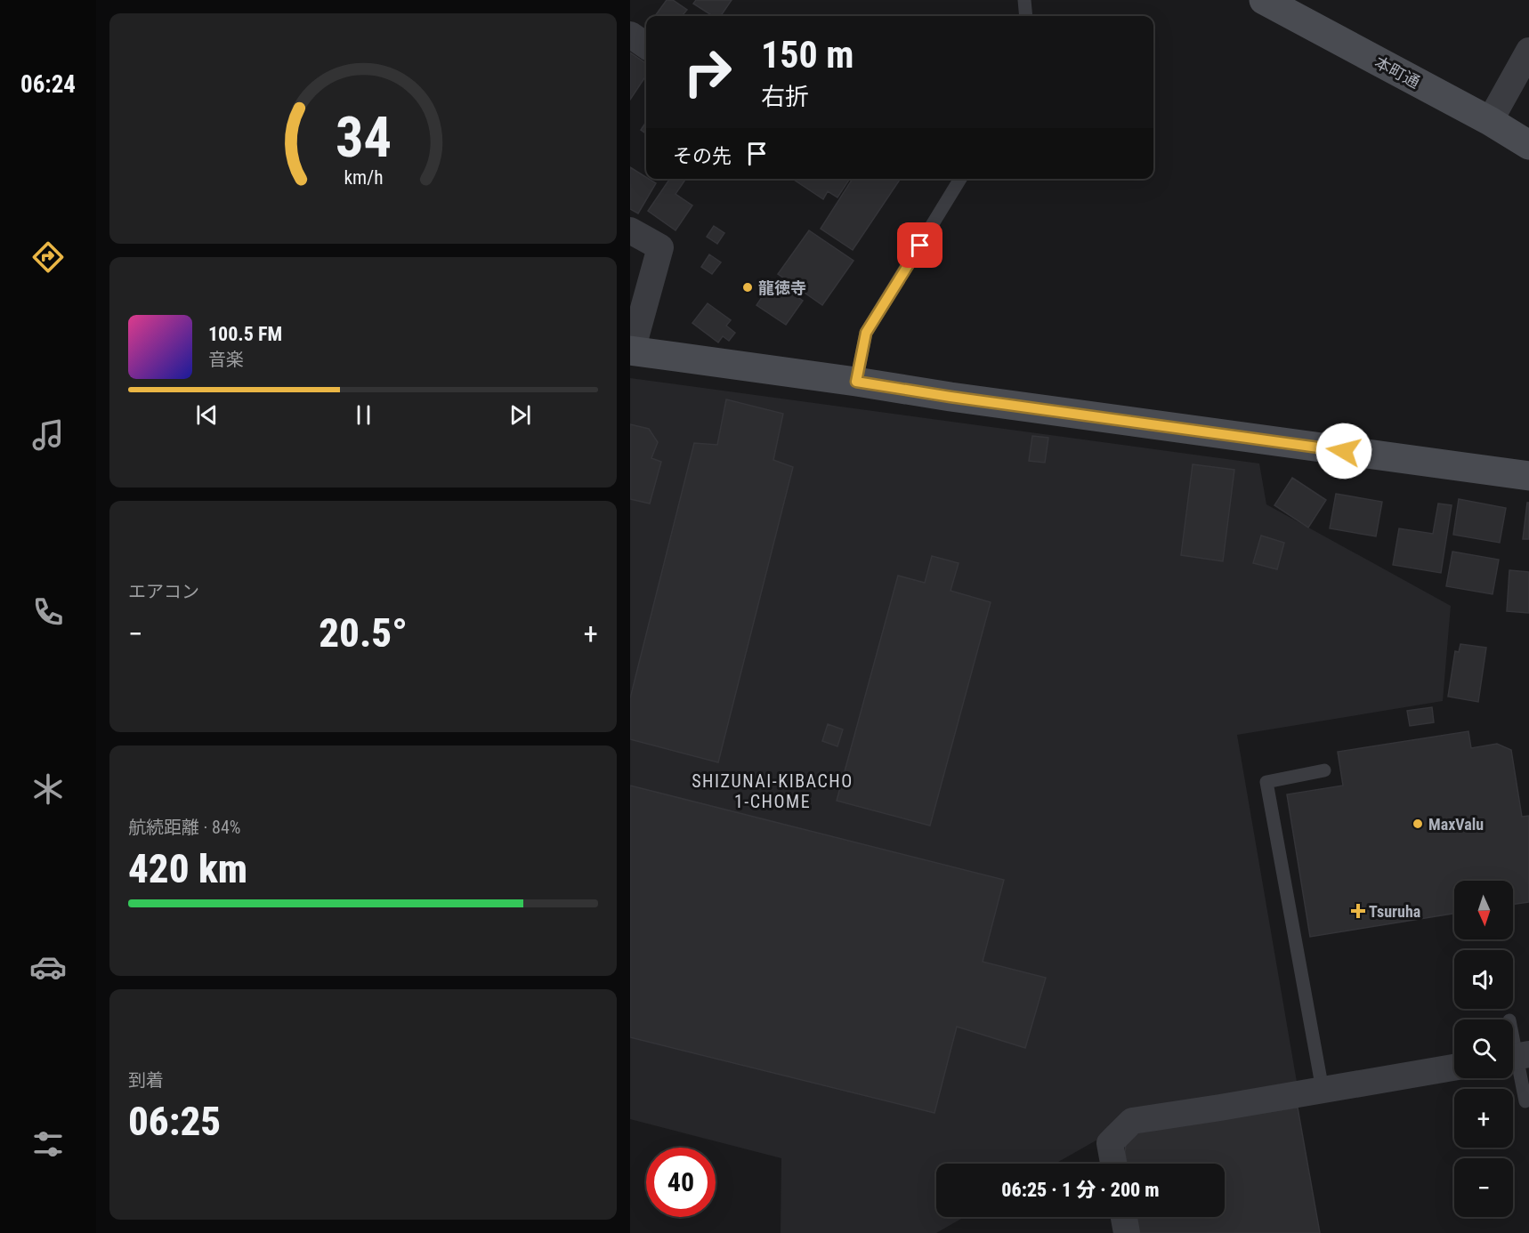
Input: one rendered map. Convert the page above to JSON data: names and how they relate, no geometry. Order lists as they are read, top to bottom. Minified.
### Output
{"streets":{"street":["本町通"]},"districts":["SHIZUNAI-KIBACHO 1-CHOME"],"places":{"other":["龍徳寺","MaxValu"],"health":["Tsuruha"]},"north":"bottom","page":{"tabs":"06:24","turn":["150 m","右折"],"then":"その先","song":["100.5 FM","音楽"],"tile":["エアコン",["航続距離 · 84%","420 km"],["到着","06:25"]],"heat":["−","20.5°","+"],"map_buttons":["+","−"],"limit":"40","trip":"06:25 · 1 分 · 200 m","gauge":["34","km/h"]}}
